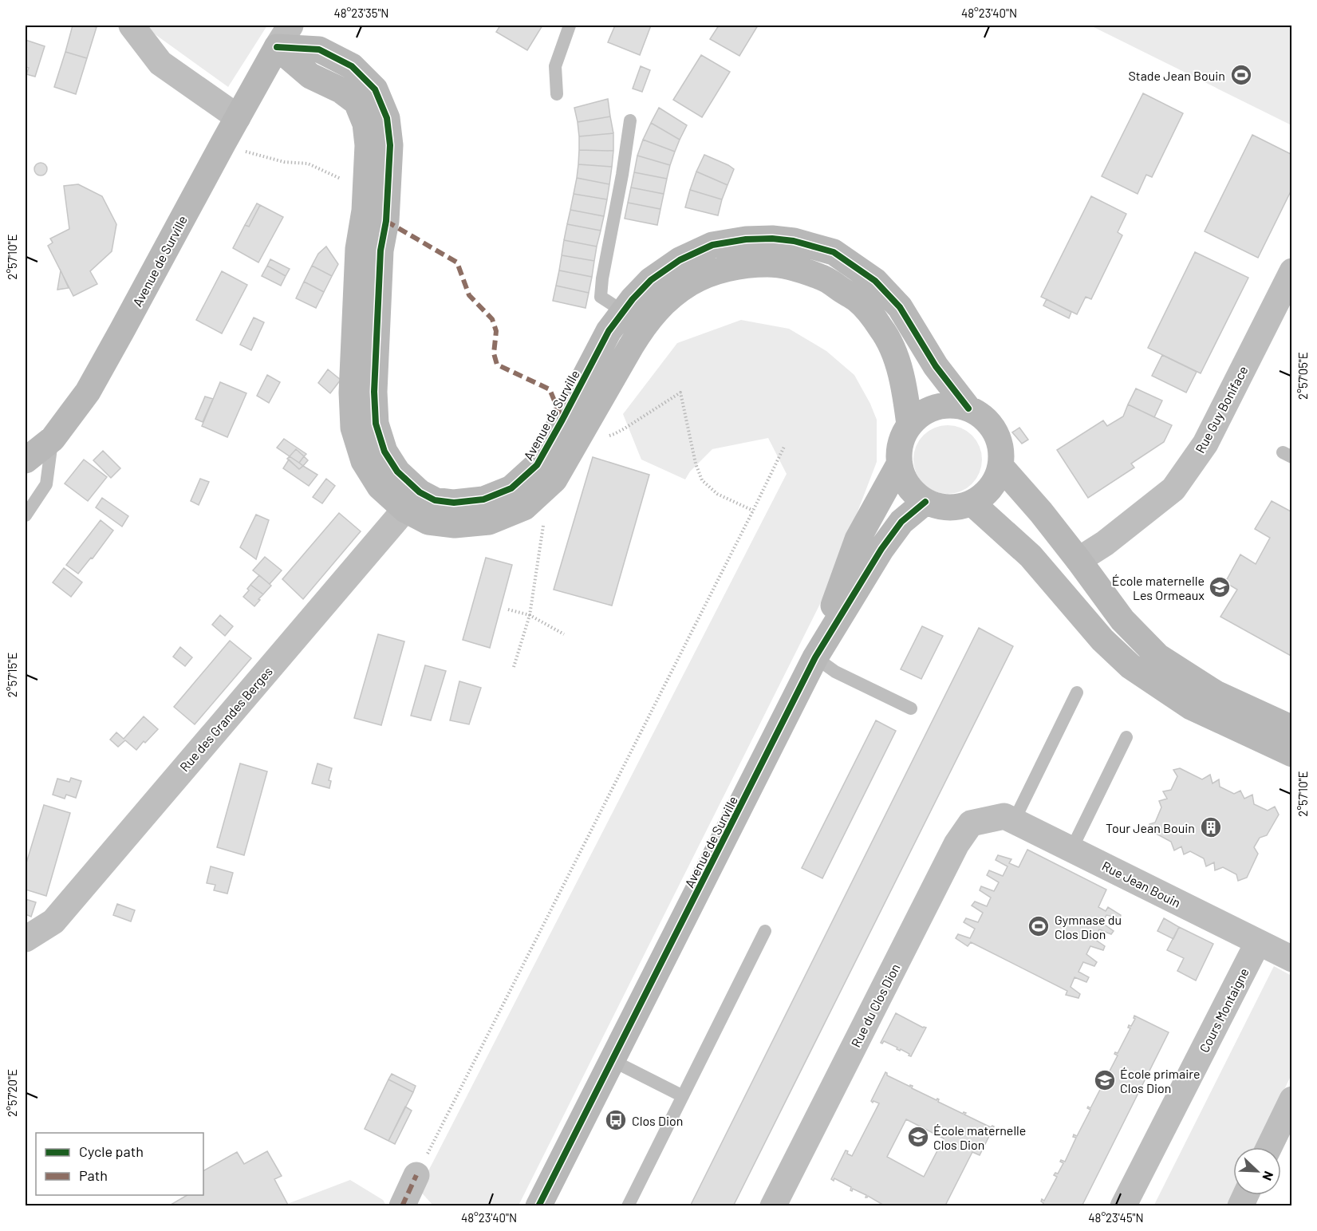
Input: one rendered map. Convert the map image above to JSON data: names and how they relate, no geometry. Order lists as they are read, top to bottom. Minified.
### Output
{"streets":{"street":["Avenue de Surville","Rue Guy Boniface","Rue des Grandes Berges","Rue Jean Bouin","Rue du Clos Dion","Cours Montaigne"]},"crossings":[["Avenue de Surville","Rue des Grandes Berges"],["Rue Jean Bouin","Rue du Clos Dion"],["Rue Jean Bouin","Cours Montaigne"]],"places":{"sports":["Stade Jean Bouin","Gymnase du Clos Dion"],"school or university":["École maternelle Les Ormeaux","École primaire Clos Dion","École maternelle Clos Dion"],"building":["Tour Jean Bouin"],"bus stop":["Clos Dion"]},"legend":["Cycle path","Path"],"north":"bottom right","coordinates":["48°23'35\"N","48°23'40\"N","2°57'10\"E","2°57'05\"E","2°57'15\"E","2°57'20\"E","48°23'45\"N"]}
